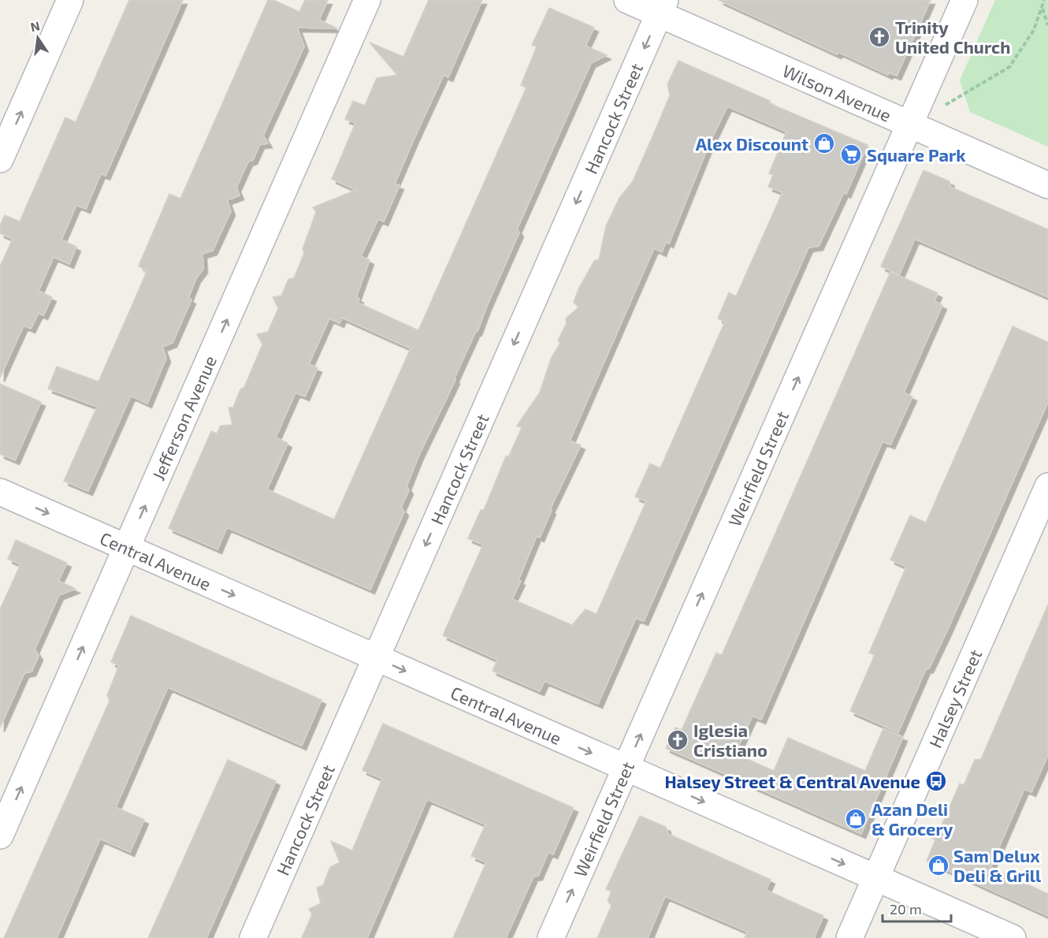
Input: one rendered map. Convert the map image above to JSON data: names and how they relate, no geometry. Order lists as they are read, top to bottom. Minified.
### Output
{"streets":{"street":["Wilson Avenue","Hancock Street","Jefferson Avenue","Weirfield Street","Central Avenue","Halsey Street"]},"crossings":[["Wilson Avenue","Hancock Street"],["Wilson Avenue","Weirfield Street"],["Hancock Street","Central Avenue"],["Jefferson Avenue","Central Avenue"],["Weirfield Street","Central Avenue"],["Central Avenue","Halsey Street"]],"one_way":["Hancock Street","Jefferson Avenue","Weirfield Street","Central Avenue"],"places":{"church":["Trinity United Church","Iglesia Cristiano"],"shop":["Alex Discount","Azan Deli & Grocery","Sam Delux Deli & Grill"],"supermarket":["Square Park"],"bus stop":["Halsey Street & Central Avenue"]},"scale_bar":"20 m","north":"top"}
